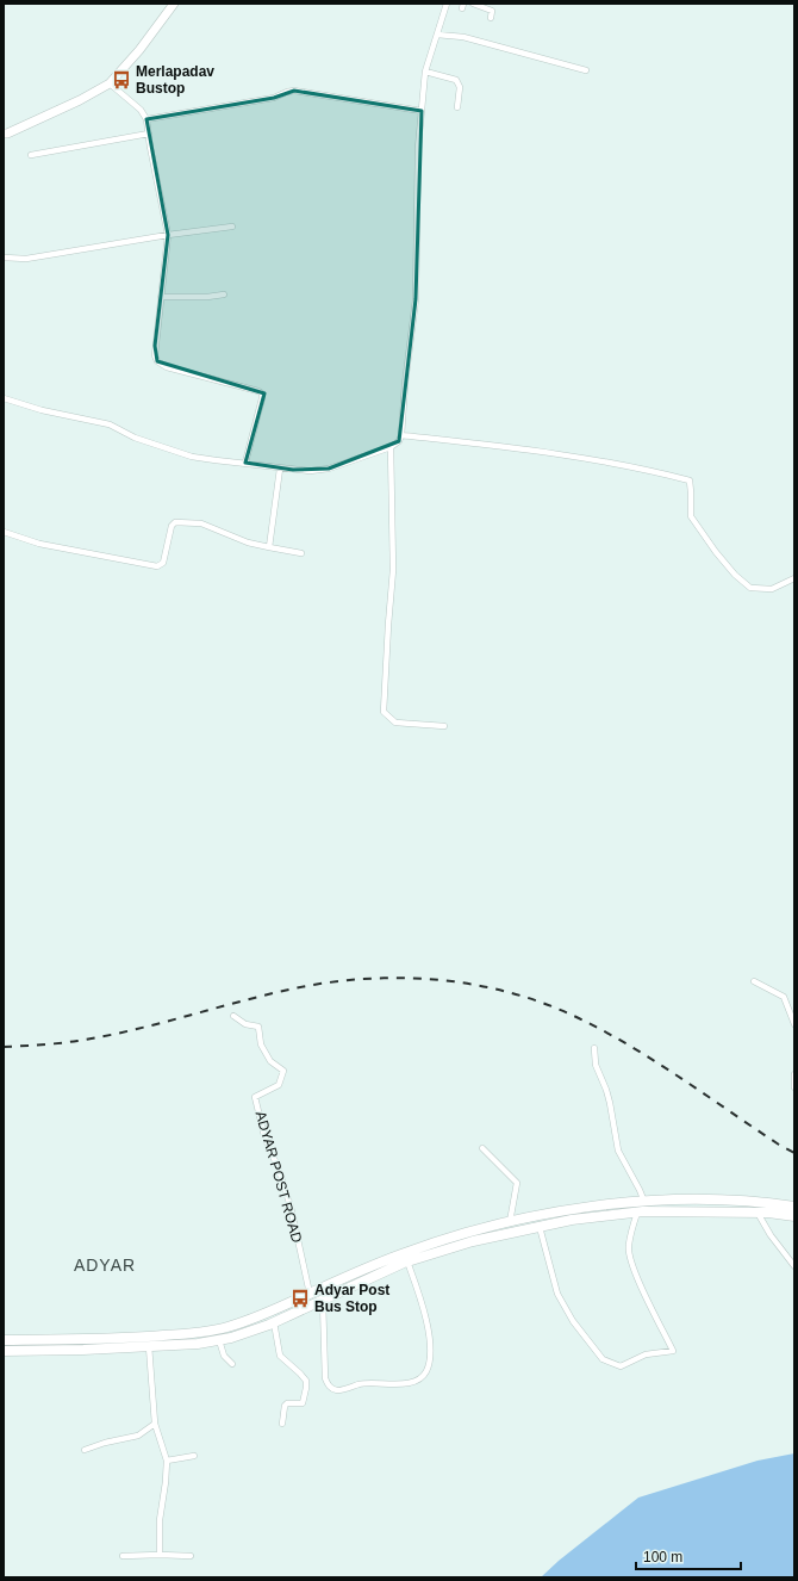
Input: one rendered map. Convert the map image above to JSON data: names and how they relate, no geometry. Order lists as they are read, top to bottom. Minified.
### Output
{"streets":{"street":["ADYAR POST ROAD"]},"districts":["ADYAR"],"places":{"bus stop":["Merlapadav Bustop","Adyar Post Bus Stop"]},"scale_bar":"100 m"}
